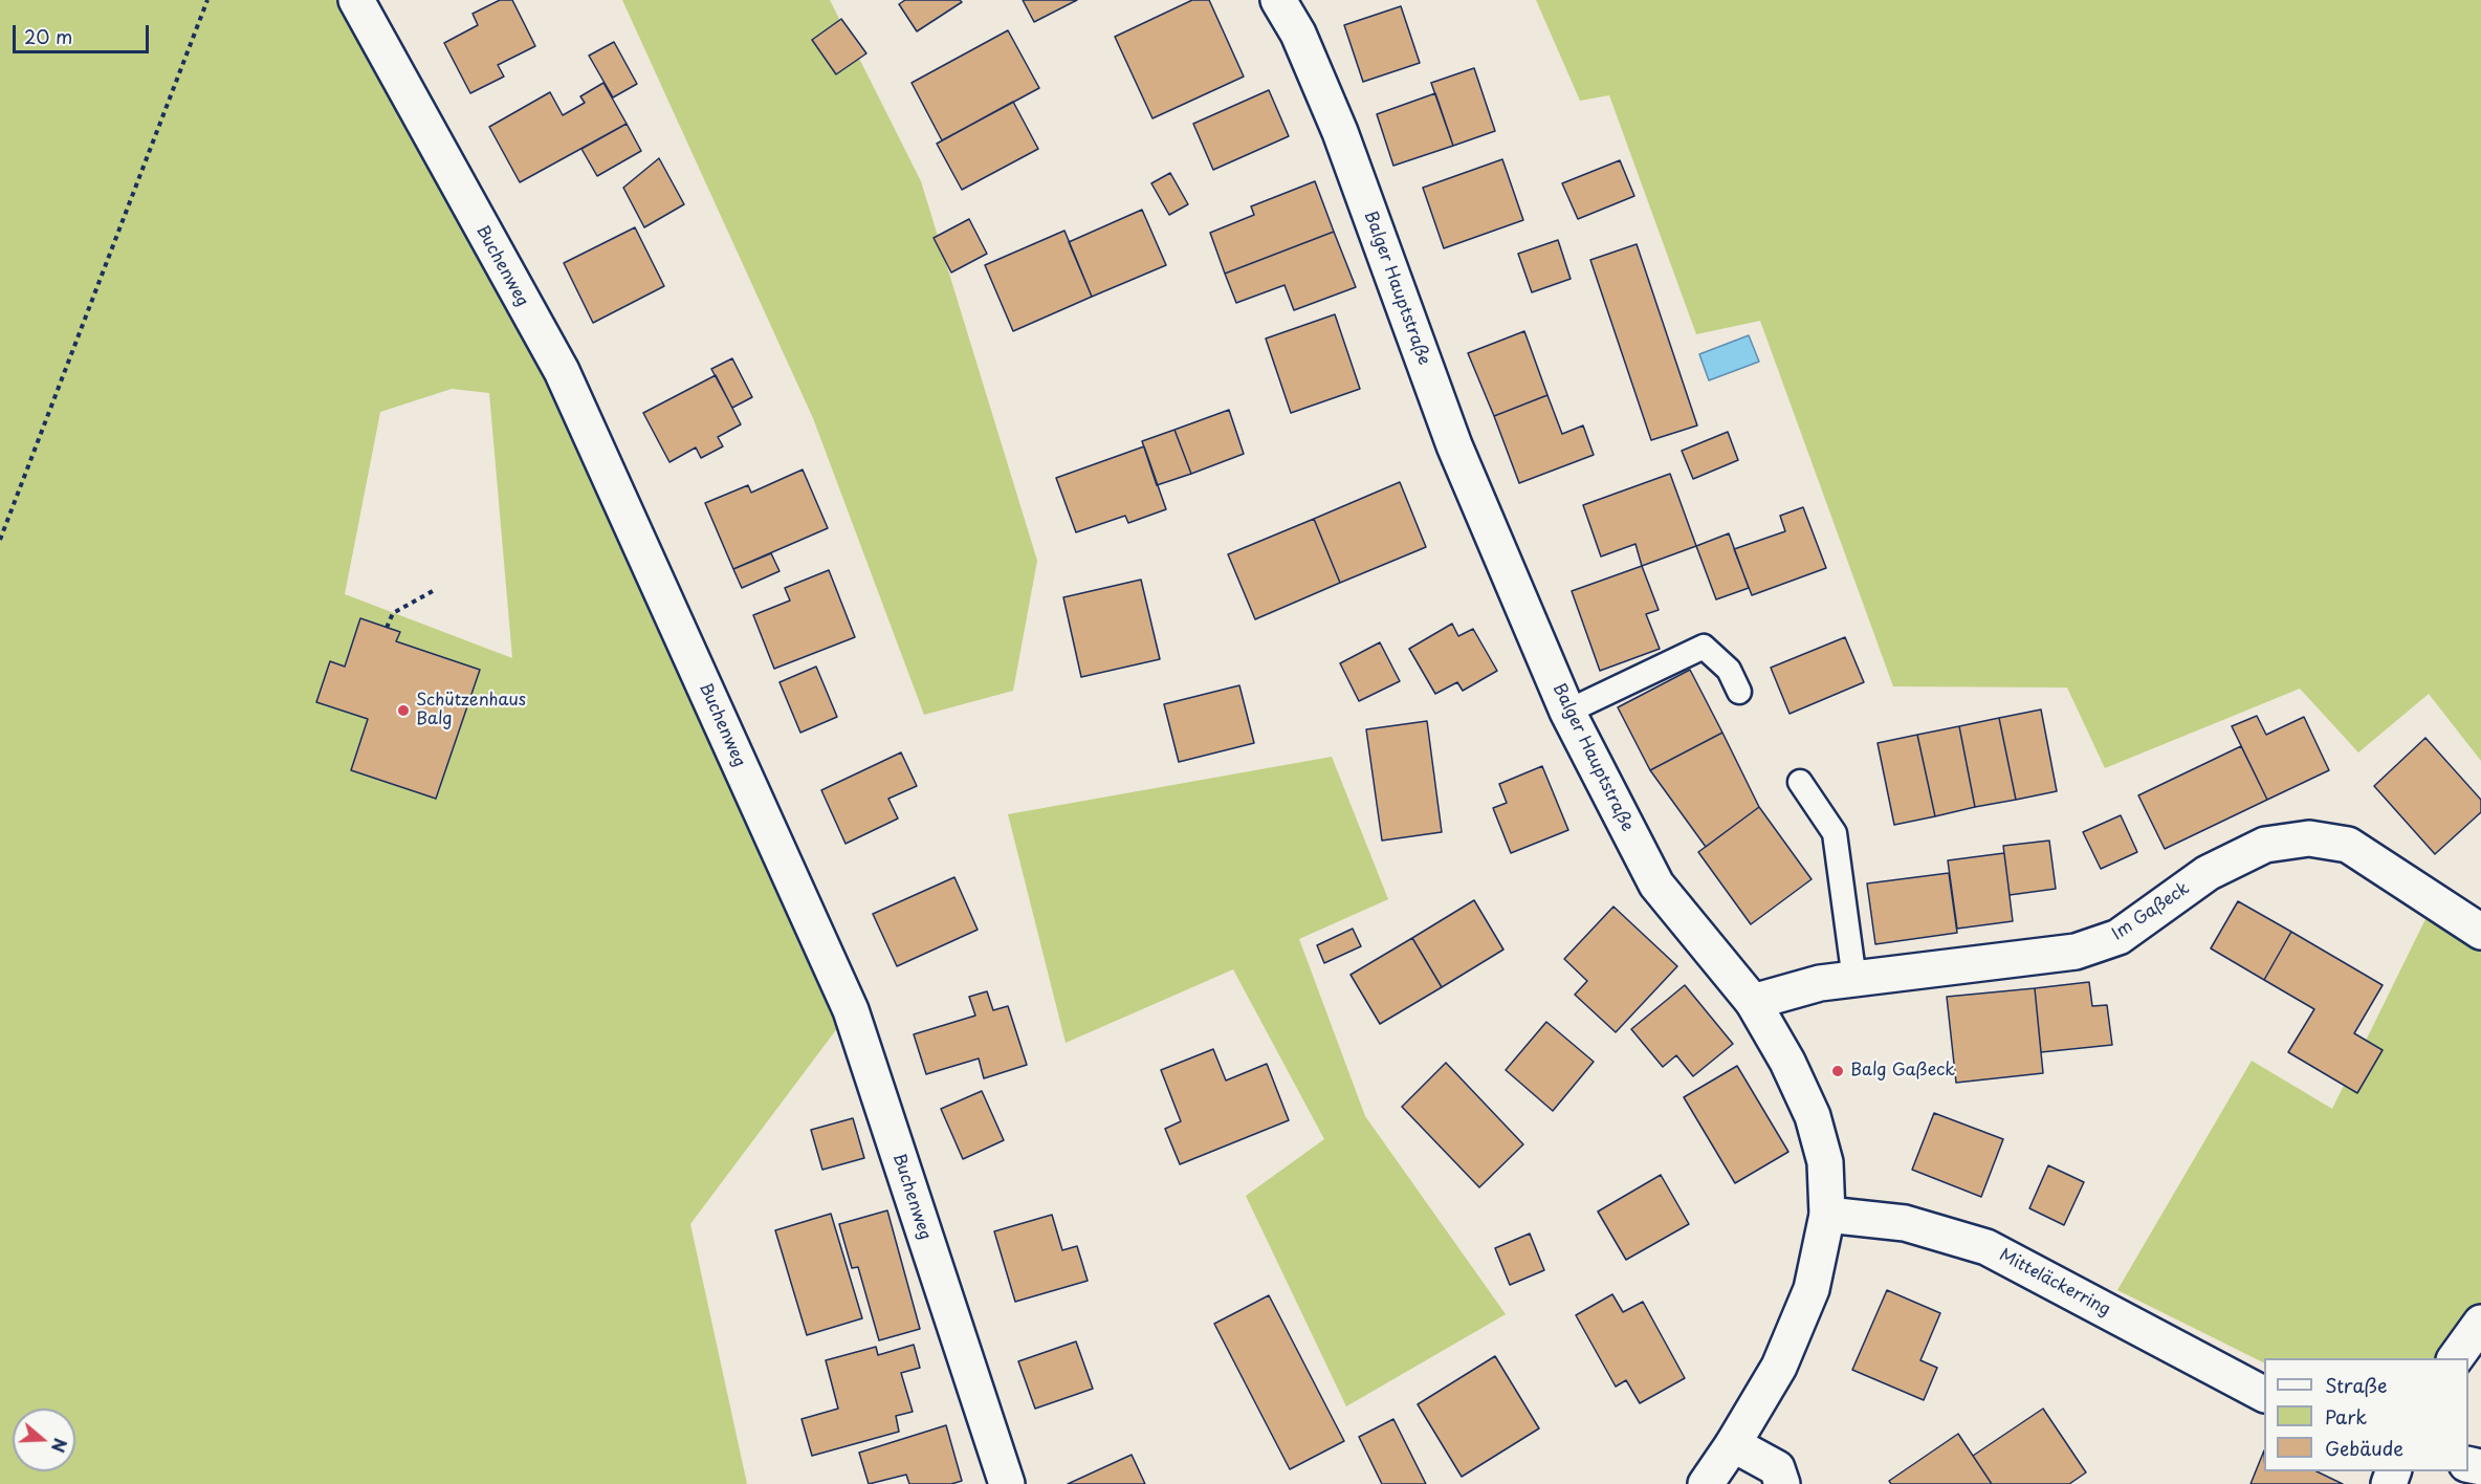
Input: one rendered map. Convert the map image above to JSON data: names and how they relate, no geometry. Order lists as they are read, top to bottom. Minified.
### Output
{"streets":{"street":["Buchenweg","Balger Hauptstraße","Im Gaßeck","Mitteläckerring"]},"crossings":[["Balger Hauptstraße","Im Gaßeck"],["Balger Hauptstraße","Mitteläckerring"]],"places":["Schützenhaus Balg","Balg Gaßeck"],"legend":["Straße","Park","Gebäude"],"scale_bar":"20 m","north":"right"}
